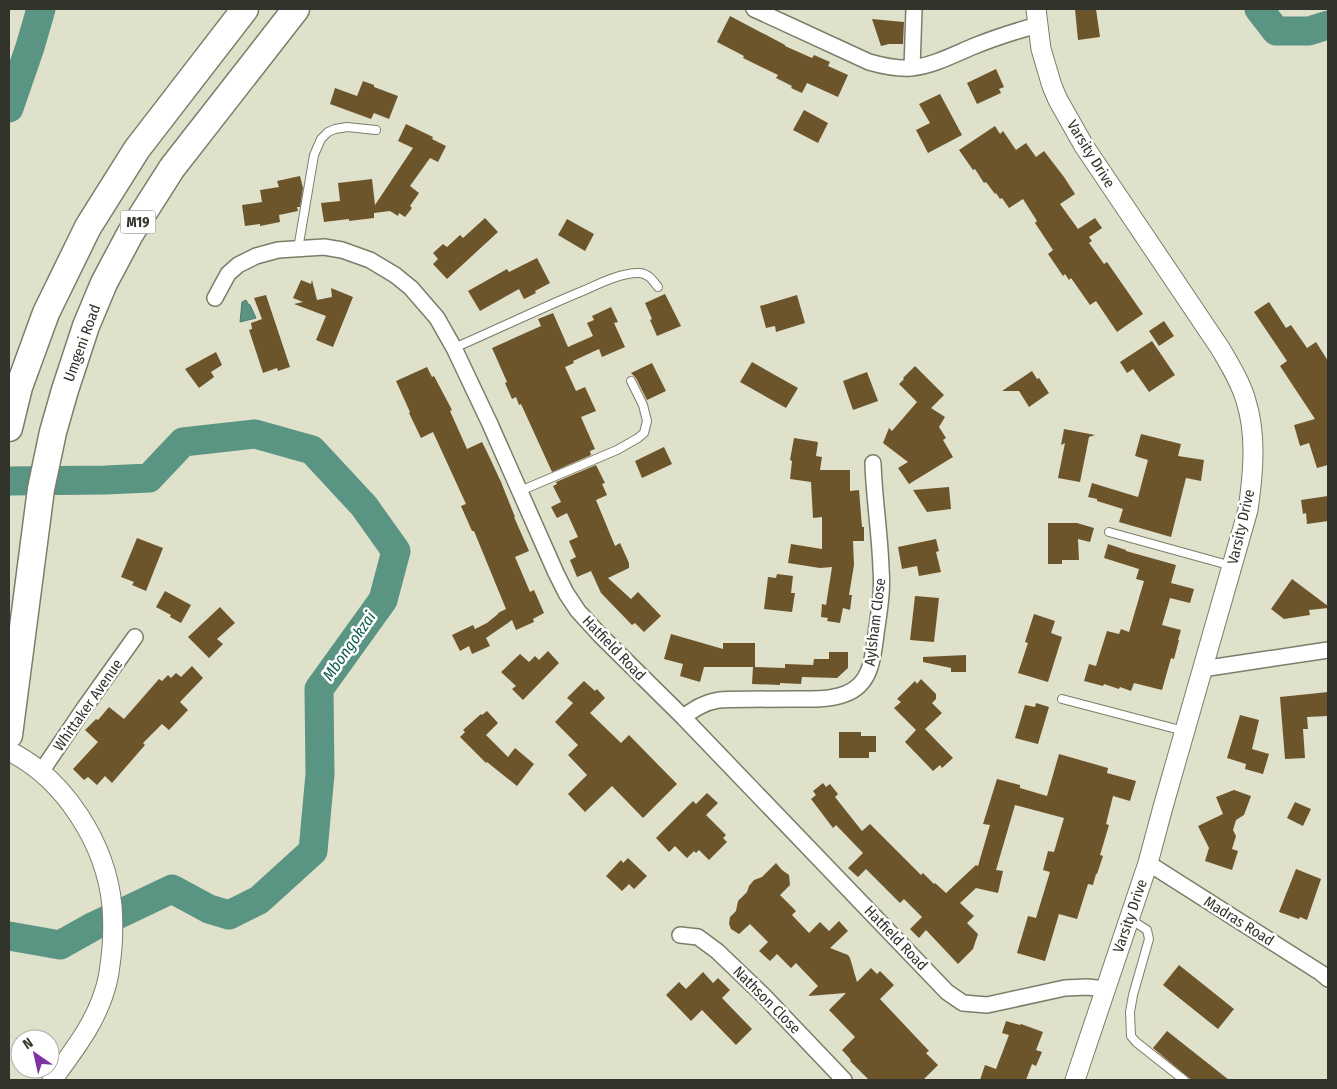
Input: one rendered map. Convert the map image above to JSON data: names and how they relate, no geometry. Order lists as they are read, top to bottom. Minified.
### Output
{"streets":{"highway":["M19","Umgeni Road"],"street":["Varsity Drive","Aylsham Close","Hatfield Road","Whittaker Avenue","Madras Road","Nathson Close"]},"crossings":[["Varsity Drive","Hatfield Road"],["Varsity Drive","Madras Road"],["Aylsham Close","Hatfield Road"]],"water":["Mbongokzai"],"north":"top left"}
